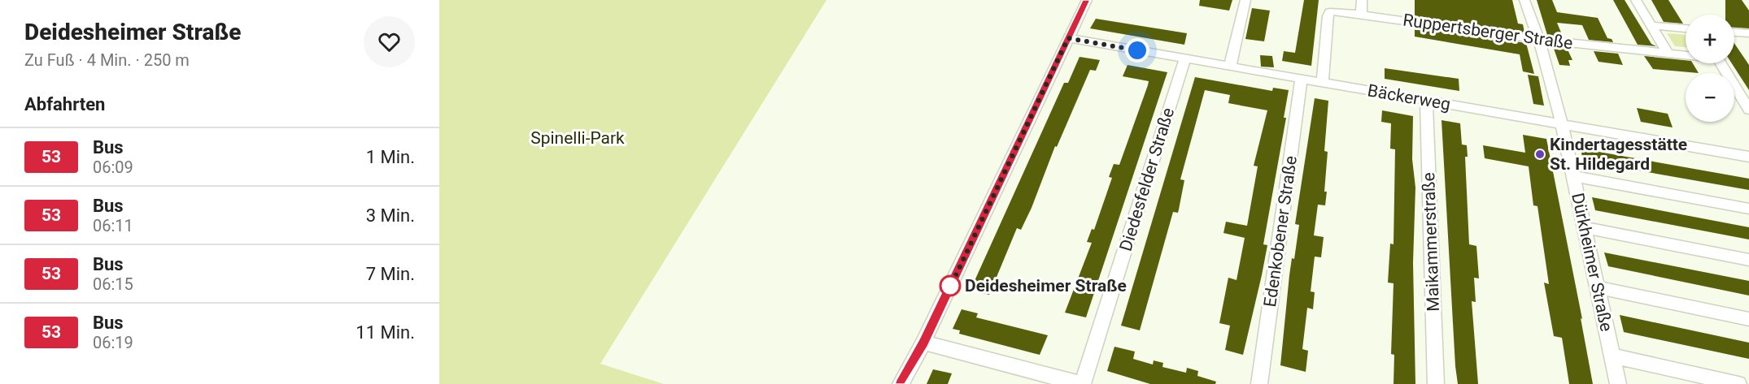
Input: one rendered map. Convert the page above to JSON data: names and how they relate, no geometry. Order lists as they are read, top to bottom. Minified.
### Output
{"streets":{"street":["Ruppertsberger Straße","Bäckerweg","Diedesfelder Straße","Edenkobener Straße","Maikammerstraße","Dürkheimer Straße"]},"crossings":[["Ruppertsberger Straße","Bäckerweg"],["Ruppertsberger Straße","Dürkheimer Straße"],["Bäckerweg","Diedesfelder Straße"],["Bäckerweg","Edenkobener Straße"],["Bäckerweg","Maikammerstraße"],["Bäckerweg","Dürkheimer Straße"]],"parks":["Spinelli-Park"],"places":["Kindertagesstätte St. Hildegard","Deidesheimer Straße"],"lines":["bus line 53"],"page":{"heading":[["Deidesheimer Straße","Zu Fuß · 4 Min. · 250 m"],"Abfahrten"],"map_buttons":["+","−"],"list":[{"mark":"53","name":"Bus","note":"06:09","value":"1 Min."},{"mark":"53","name":"Bus","note":"06:11","value":"3 Min."},{"mark":"53","name":"Bus","note":"06:15","value":"7 Min."},{"mark":"53","name":"Bus","note":"06:19","value":"11 Min."}]}}
